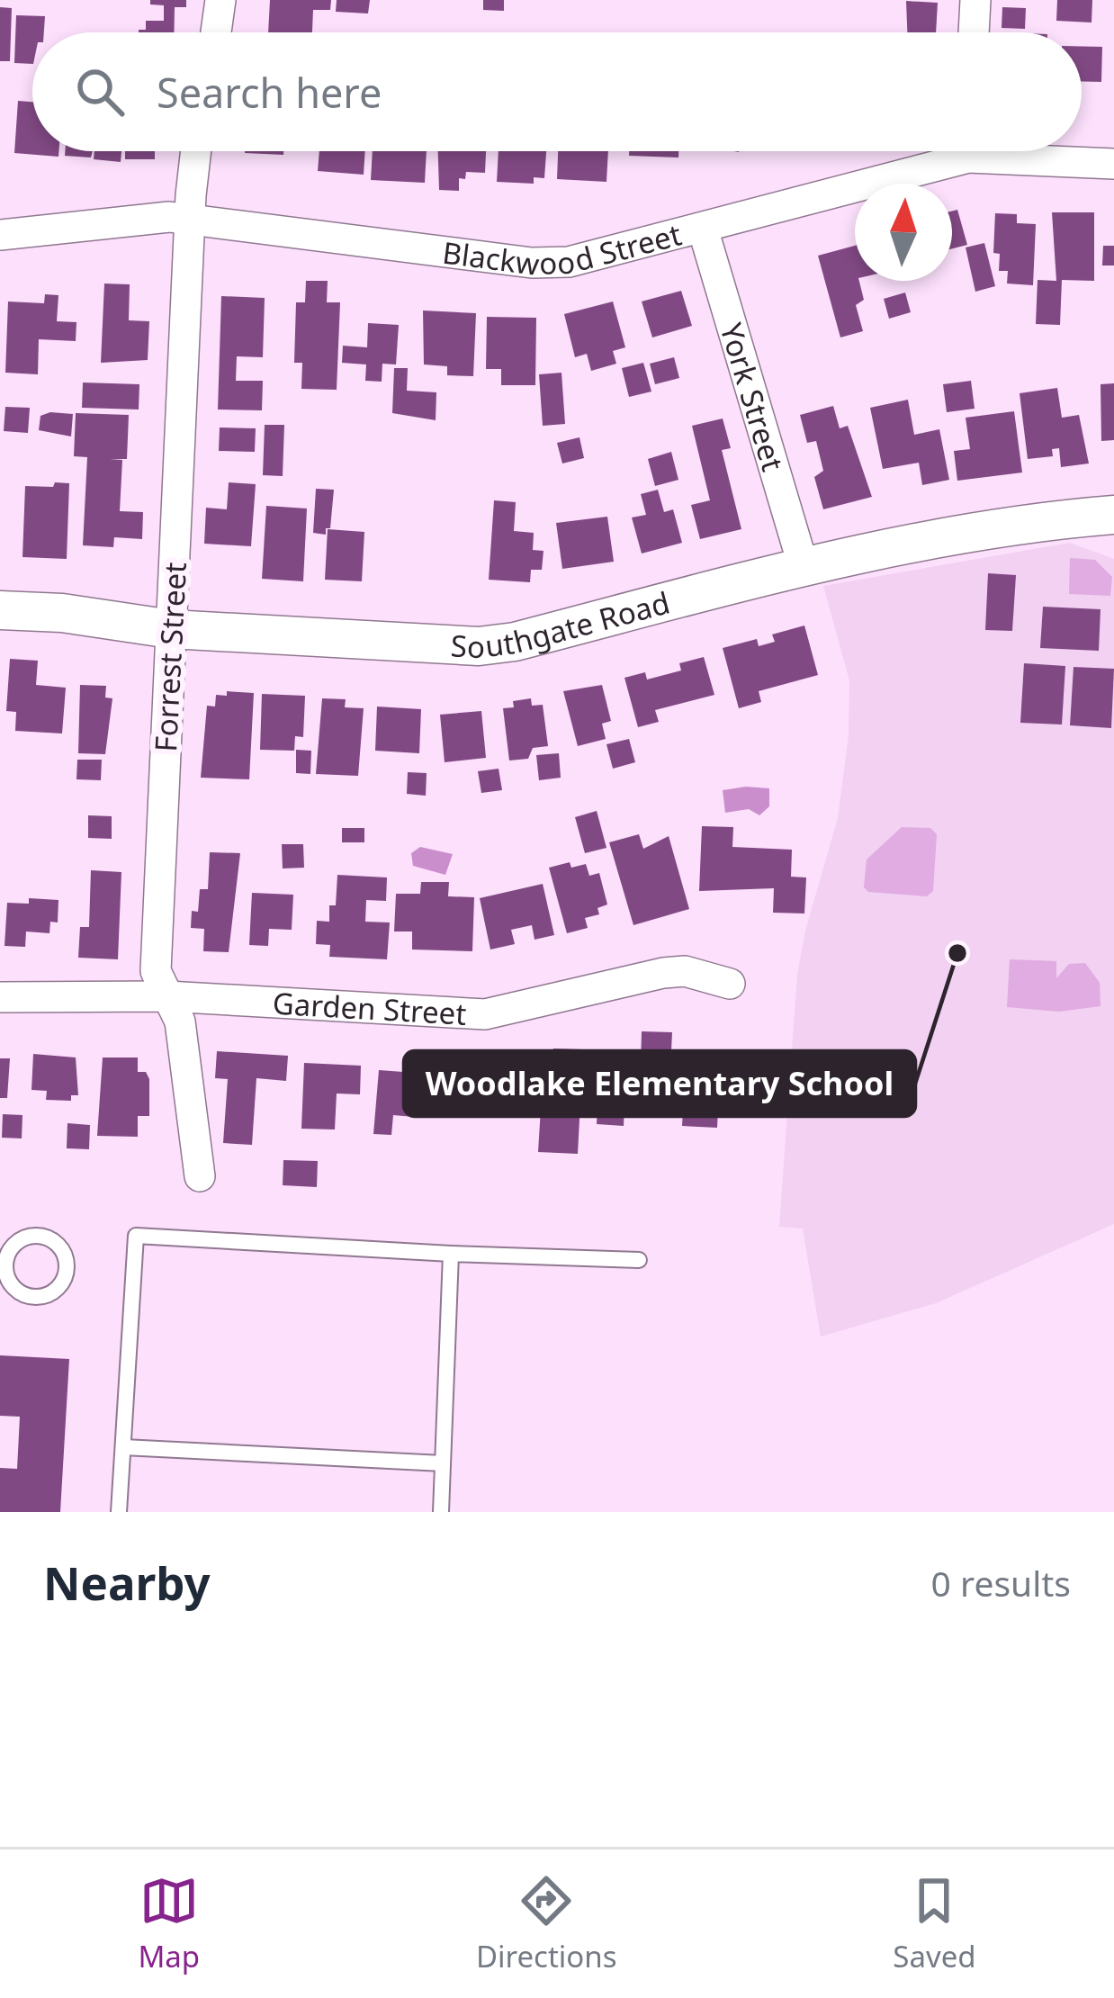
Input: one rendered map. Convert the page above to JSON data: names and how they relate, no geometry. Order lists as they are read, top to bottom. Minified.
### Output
{"streets":{"street":["Blackwood Street","York Street","Southgate Road","Forrest Street","Garden Street"]},"crossings":[["Blackwood Street","York Street"],["Blackwood Street","Forrest Street"],["York Street","Southgate Road"],["Southgate Road","Forrest Street"],["Forrest Street","Garden Street"]],"places":["Woodlake Elementary School"],"north":"top","page":{"search":"Search here","heading":["Nearby","0 results"],"nav":["Map","Directions","Saved"]}}
